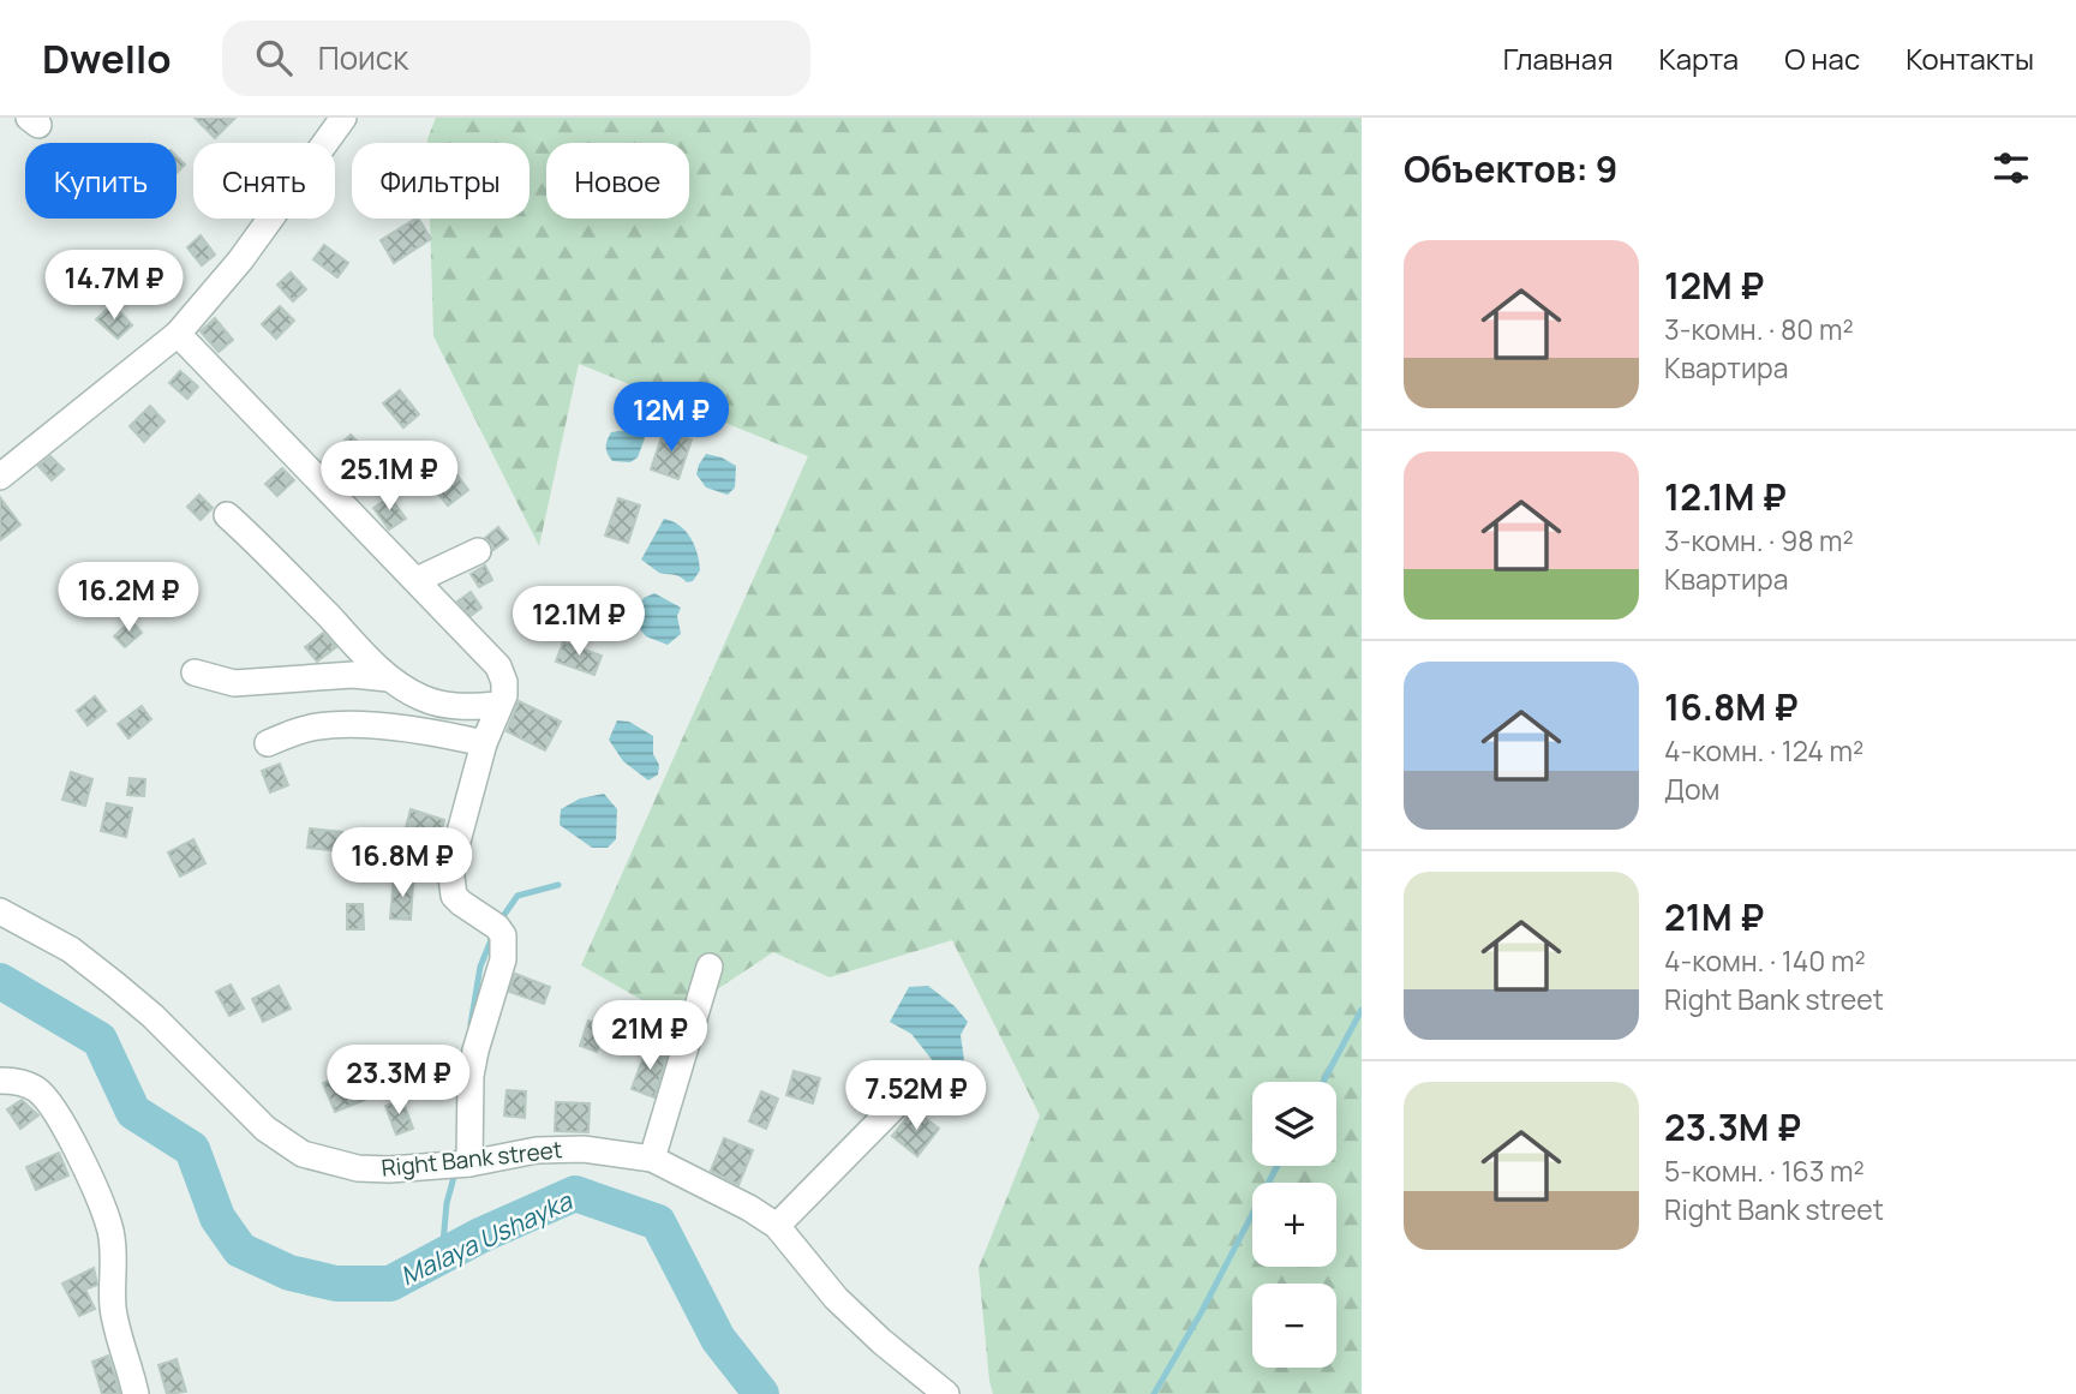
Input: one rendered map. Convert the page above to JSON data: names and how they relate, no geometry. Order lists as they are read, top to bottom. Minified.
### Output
{"streets":{"street":["Right Bank street"]},"water":["Malaya Ushayka"],"page":{"header":"Dwello","search":"Поиск","nav":["Главная","Карта","О нас","Контакты"],"heading":"Объектов: 9","chip":["Купить","Снять","Фильтры","Новое"],"list":[{"name":"12M ₽","note":"3-комн. · 80 m² · Квартира"},{"name":"12.1M ₽","note":"3-комн. · 98 m² · Квартира"},{"name":"16.8M ₽","note":"4-комн. · 124 m² · Дом"},{"name":"21M ₽","note":"4-комн. · 140 m² · Right Bank street"},{"name":"23.3M ₽","note":"5-комн. · 163 m² · Right Bank street"}],"price":["14.7M ₽","12M ₽","25.1M ₽","16.2M ₽","12.1M ₽","16.8M ₽","21M ₽","23.3M ₽","7.52M ₽"],"map_buttons":["+","−"]}}
